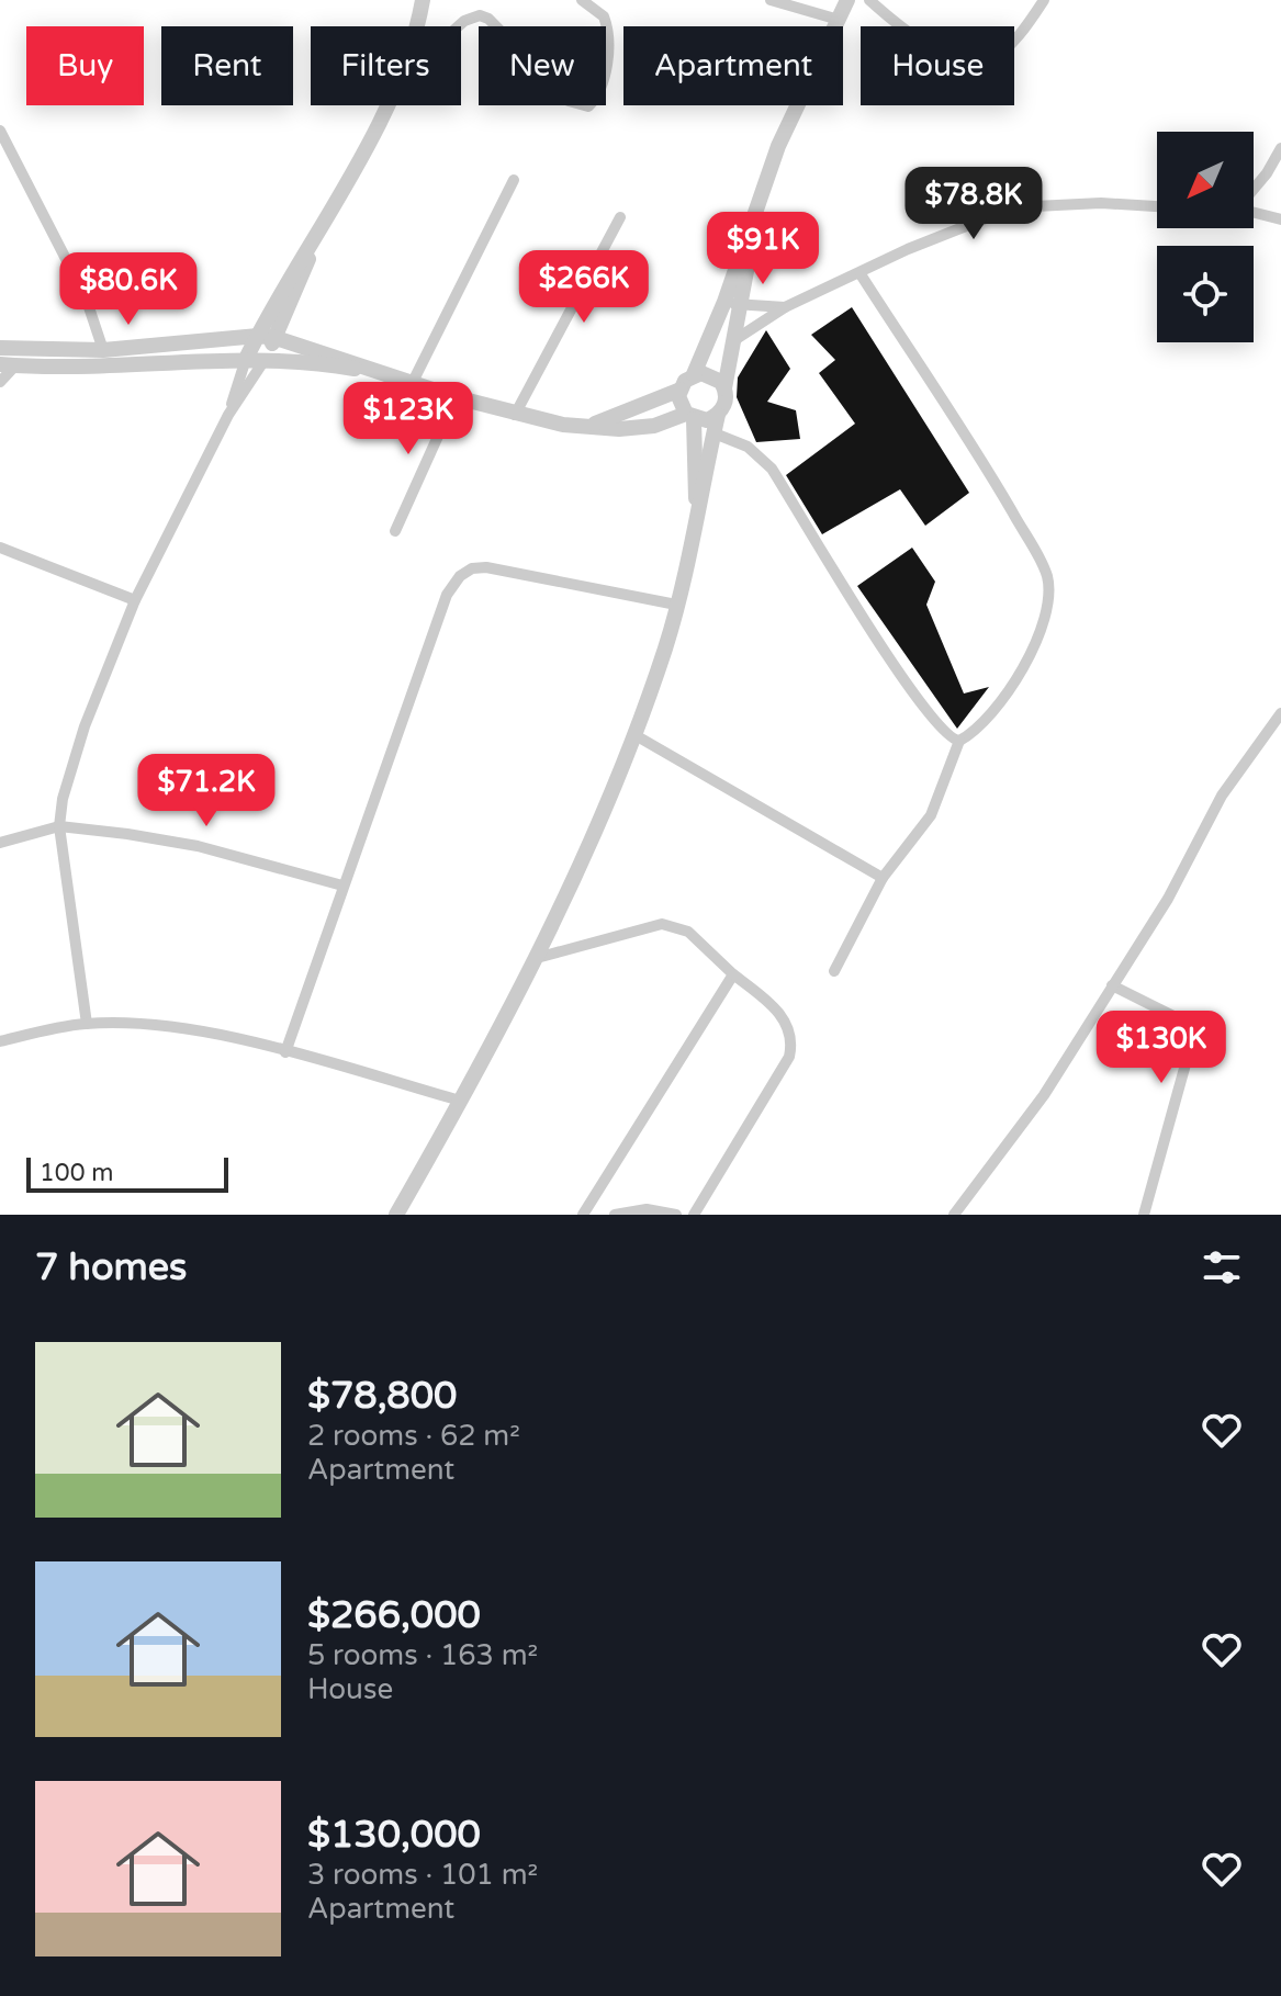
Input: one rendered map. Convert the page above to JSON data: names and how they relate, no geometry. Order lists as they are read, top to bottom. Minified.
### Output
{"scale_bar":"100 m","north":"bottom left","page":{"chip":["Buy","Rent","Filters","New","Apartment","House"],"price":["$78.8K","$91K","$266K","$80.6K","$123K","$71.2K","$130K"],"scale":"100 m","heading":"7 homes","list":[{"name":"$78,800","note":"2 rooms · 62 m² · Apartment"},{"name":"$266,000","note":"5 rooms · 163 m² · House"},{"name":"$130,000","note":"3 rooms · 101 m² · Apartment"}]}}
